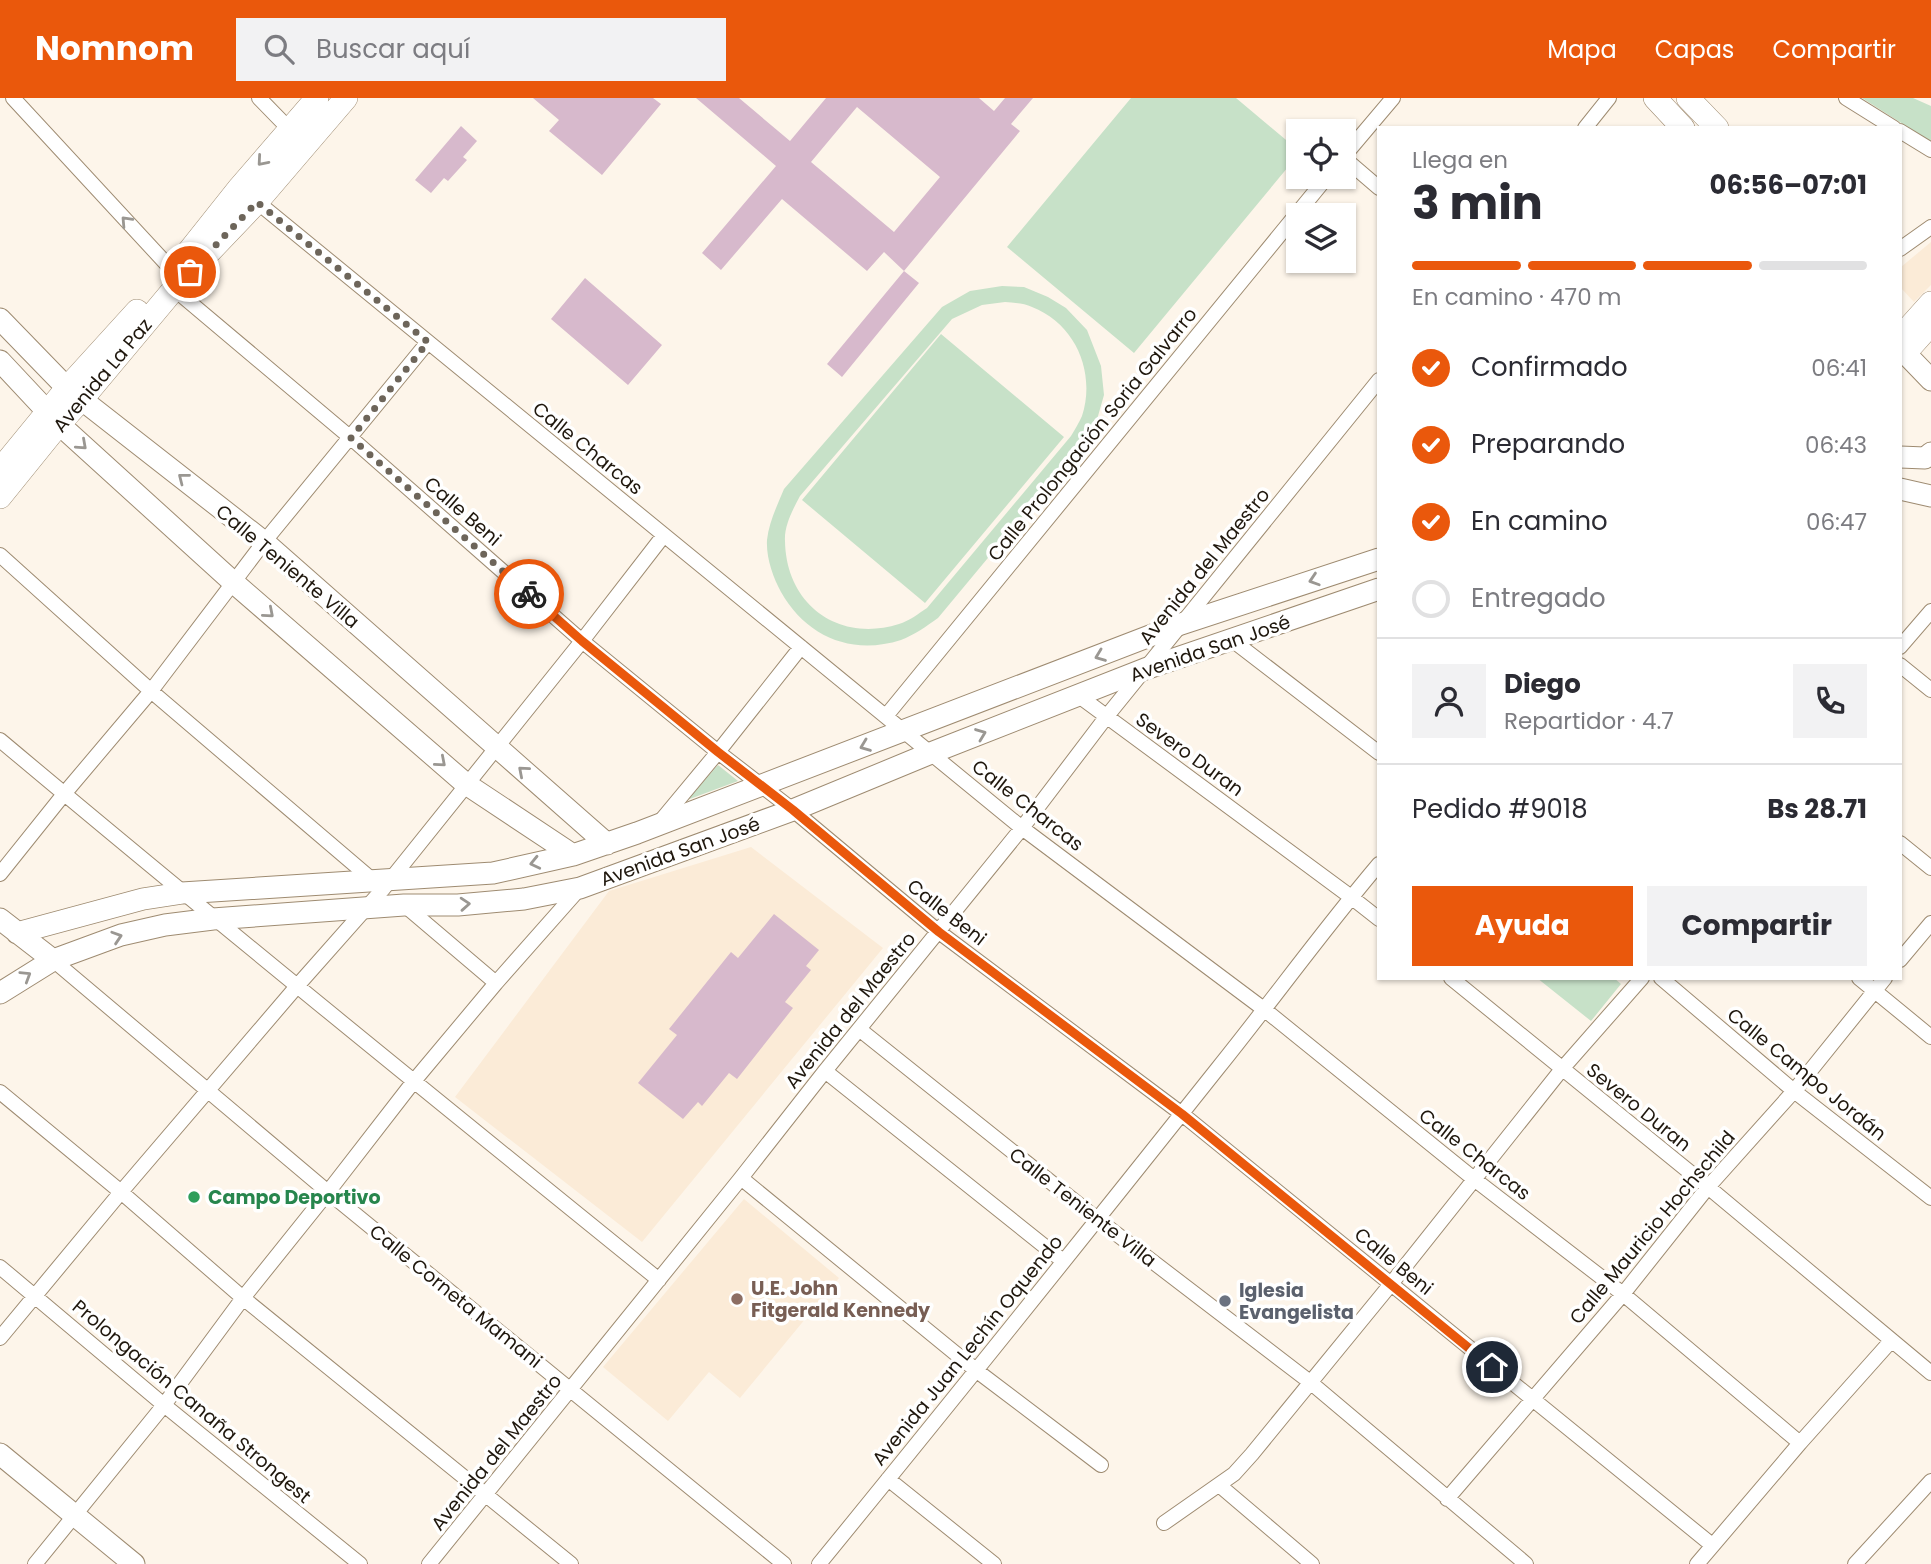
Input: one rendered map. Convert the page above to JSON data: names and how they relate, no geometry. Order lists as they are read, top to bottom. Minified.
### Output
{"streets":{"main road":["Avenida La Paz"],"street":["Calle Prolongación Soria Galvarro","Calle Charcas","Calle Beni","Calle Teniente Villa","Avenida del Maestro","Avenida San José","Severo Duran","Calle Campo Jordán","Calle Mauricio Hochschild","Calle Corneta Mamani","Avenida Juan Lechín Oquendo","Prolongación Canaña Strongest"]},"crossings":[["Avenida La Paz","Calle Charcas"],["Avenida La Paz","Calle Beni"],["Avenida La Paz","Calle Teniente Villa"],["Calle Prolongación Soria Galvarro","Calle Charcas"],["Calle Charcas","Avenida del Maestro"],["Calle Charcas","Avenida San José"],["Calle Charcas","Calle Mauricio Hochschild"],["Calle Charcas","Avenida Juan Lechín Oquendo"],["Calle Beni","Avenida del Maestro"],["Calle Beni","Avenida San José"],["Calle Beni","Calle Mauricio Hochschild"],["Calle Beni","Avenida Juan Lechín Oquendo"],["Calle Teniente Villa","Avenida del Maestro"],["Calle Teniente Villa","Avenida San José"],["Calle Teniente Villa","Calle Mauricio Hochschild"],["Calle Teniente Villa","Avenida Juan Lechín Oquendo"],["Avenida del Maestro","Avenida San José"],["Avenida del Maestro","Severo Duran"],["Avenida del Maestro","Calle Corneta Mamani"],["Avenida San José","Severo Duran"],["Avenida San José","Calle Corneta Mamani"],["Severo Duran","Calle Mauricio Hochschild"],["Severo Duran","Avenida Juan Lechín Oquendo"],["Calle Campo Jordán","Calle Mauricio Hochschild"]],"places":["Campo Deportivo","U.E. John Fitgerald Kennedy","Iglesia Evangelista"],"page":{"header":"Nomnom","search":"Buscar aquí","nav":["Mapa","Capas","Compartir"],"heading":["3 min","Llega en","06:56–07:01"],"panel":["Diego","Repartidor · 4.7","Pedido #9018","Bs 28.71"],"bar":"En camino · 470 m","list":[["Confirmado","06:41"],["Preparando","06:43"],["En camino","06:47"],"Entregado"],"buttons":["Ayuda","Compartir"]}}
